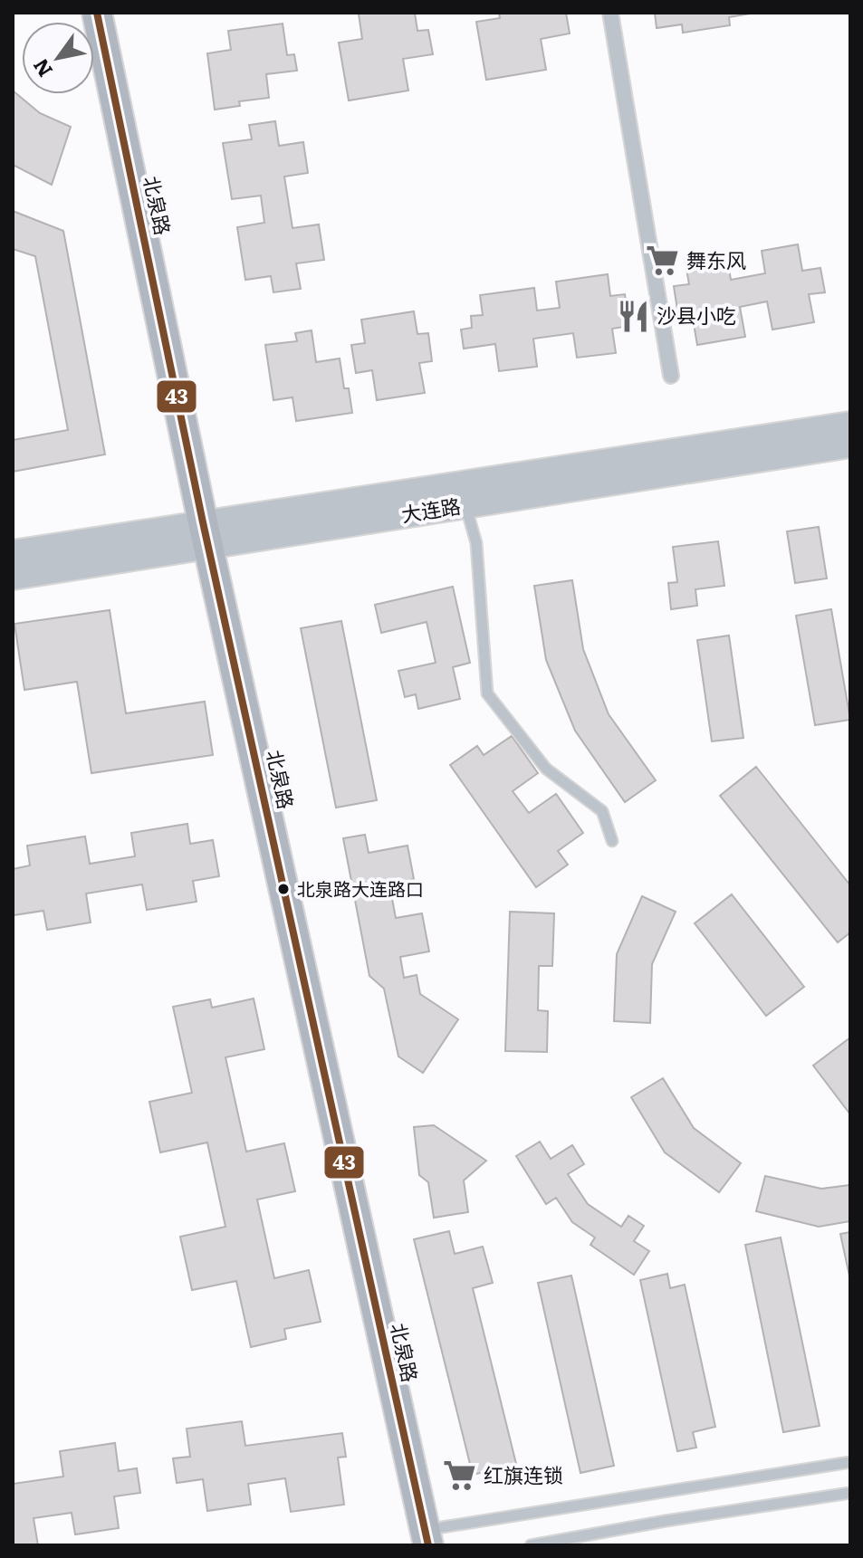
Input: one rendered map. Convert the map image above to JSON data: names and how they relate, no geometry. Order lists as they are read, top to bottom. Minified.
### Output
{"streets":{"main road":["北泉路"],"street":["大连路"]},"crossings":[["北泉路","大连路"]],"places":{"supermarket":["舞东风","红旗连锁"],"restaurant":["沙县小吃"],"other":["北泉路大连路口"]},"lines":["transit line 43"],"north":"bottom left"}
